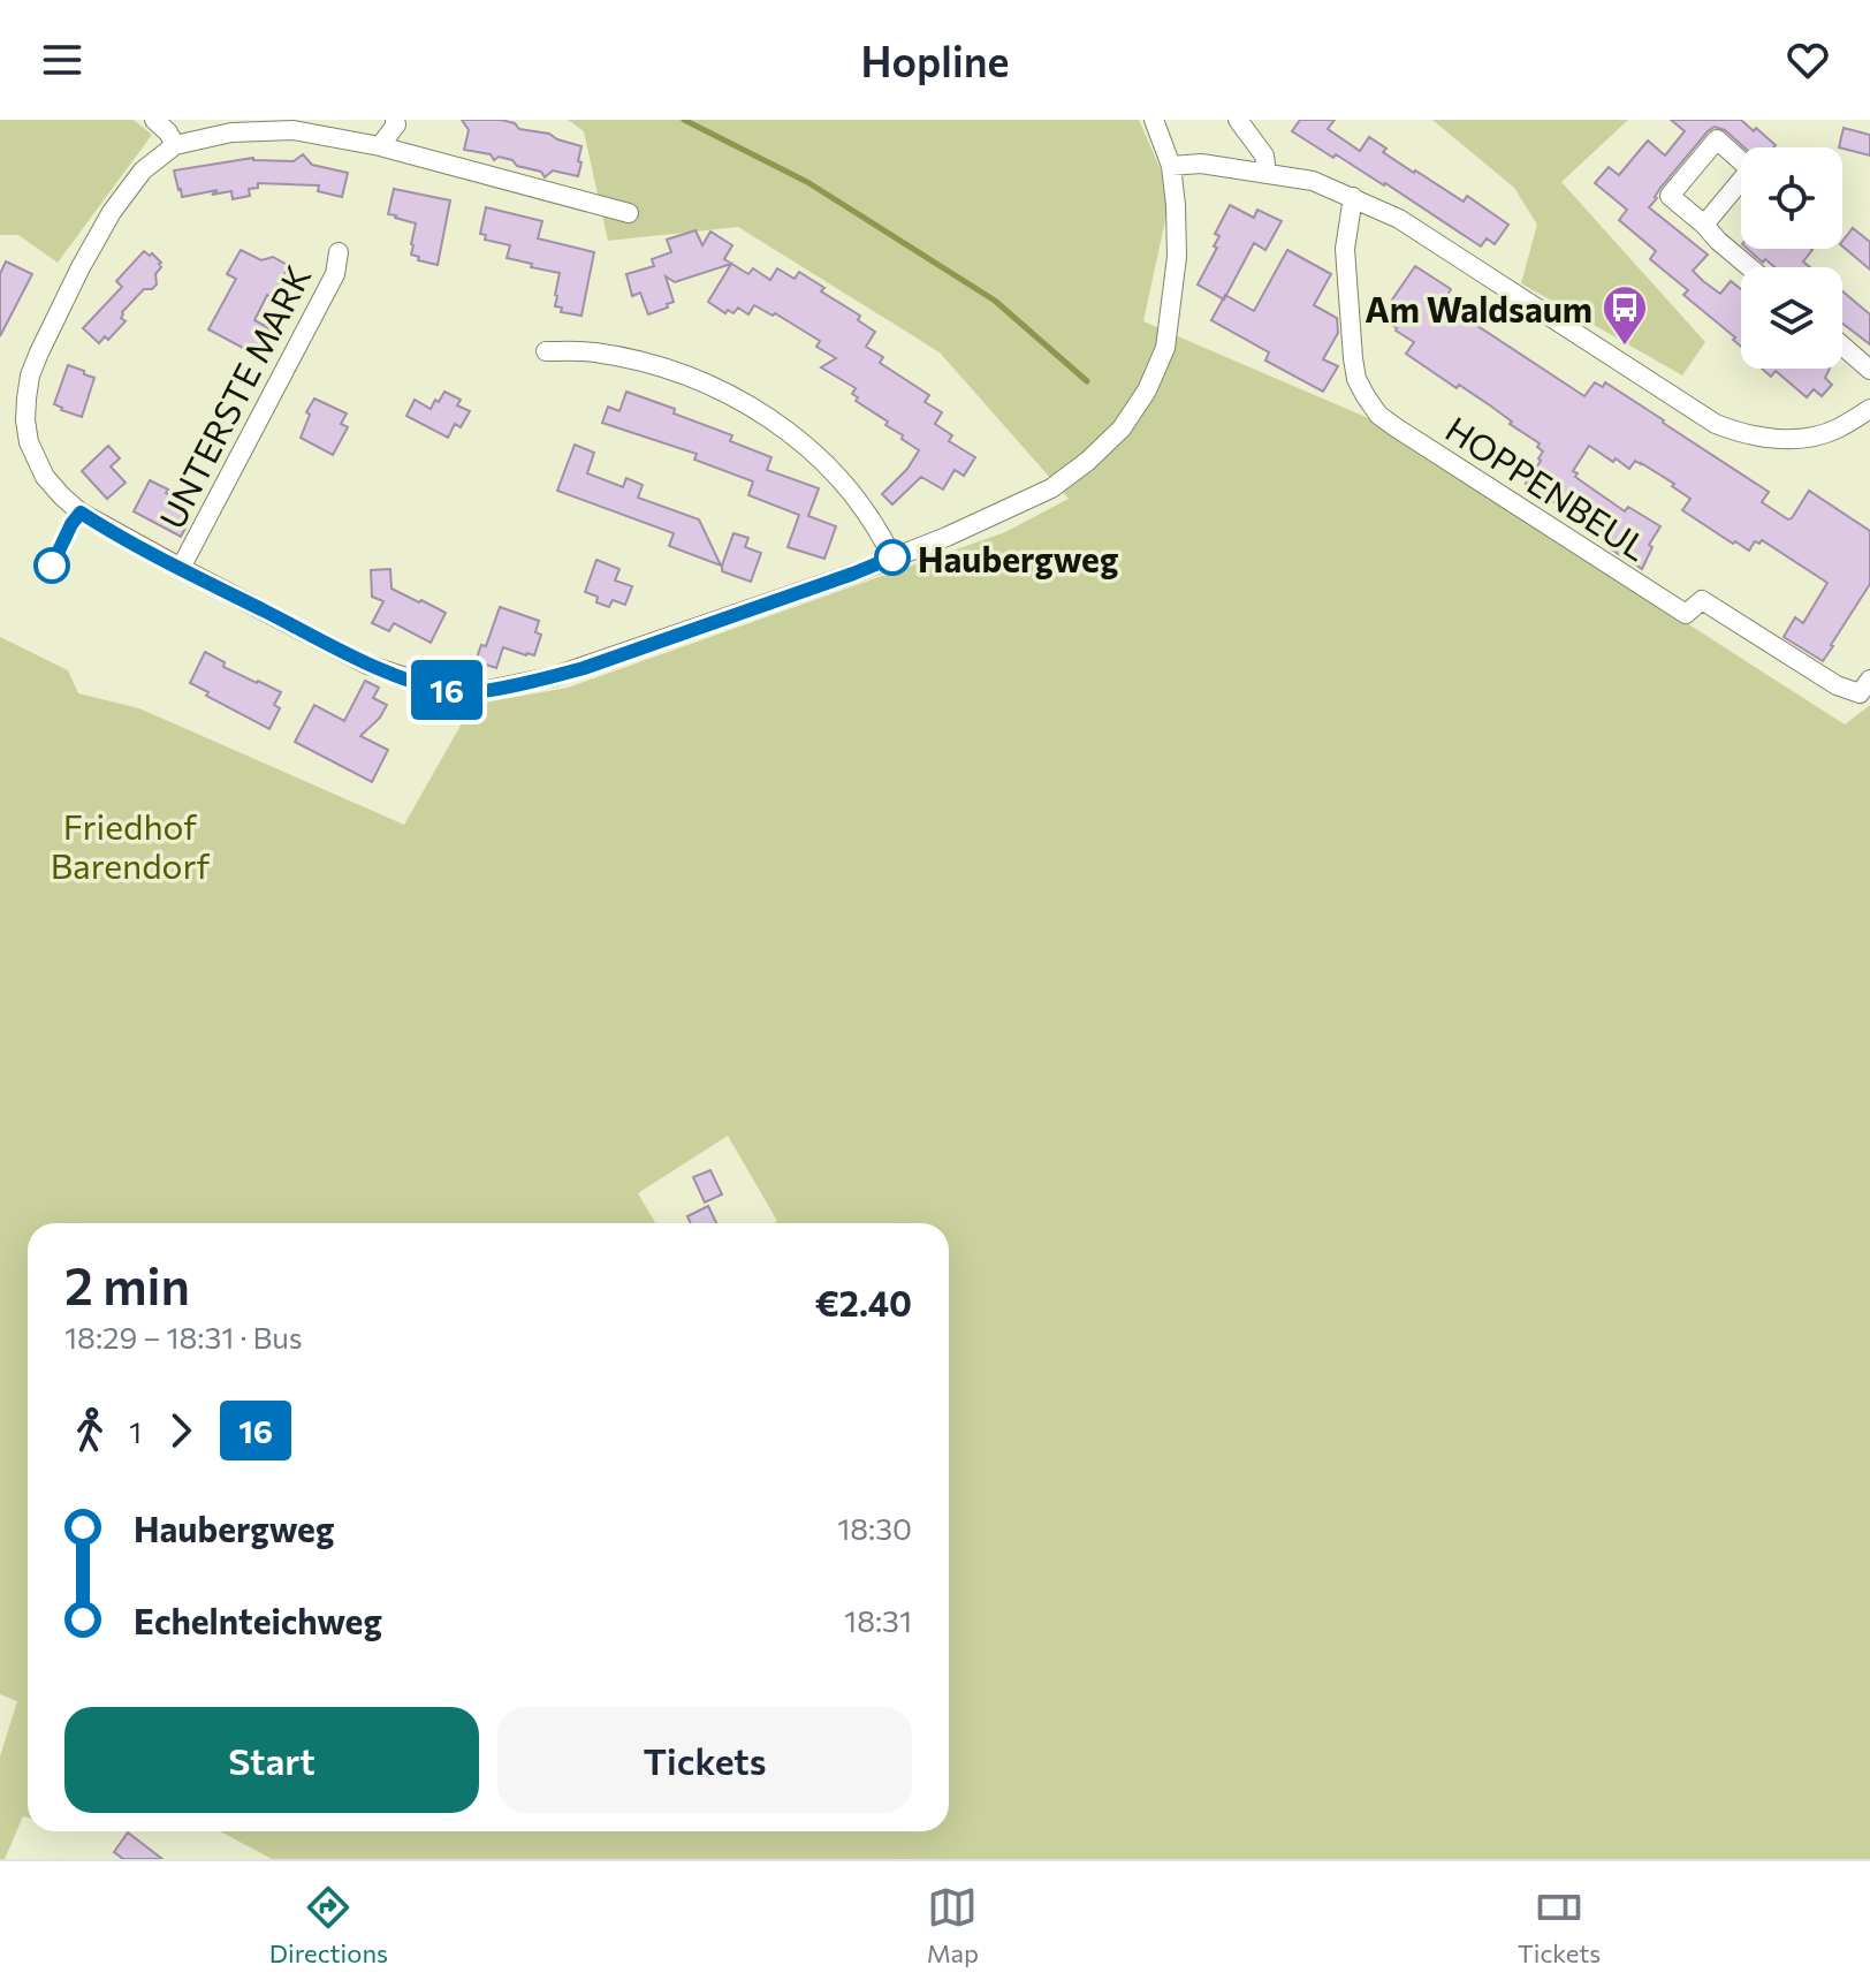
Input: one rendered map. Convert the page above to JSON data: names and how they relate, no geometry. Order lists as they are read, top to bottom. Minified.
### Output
{"streets":{"street":["UNTERSTE MARK","HOPPENBEUL"]},"parks":["Friedhof Barendorf"],"places":{"bus stop":["Am Waldsaum"],"other":["Haubergweg"]},"lines":["bus line 16"],"page":{"header":"Hopline","on_map":"16","heading":["2 min","18:29 – 18:31 · Bus","€2.40"],"legs":["1","16"],"list":[{"name":"Haubergweg","value":"18:30"},{"name":"Echelnteichweg","value":"18:31"}],"buttons":["Start","Tickets"],"tabs":["Directions","Map","Tickets"]}}
